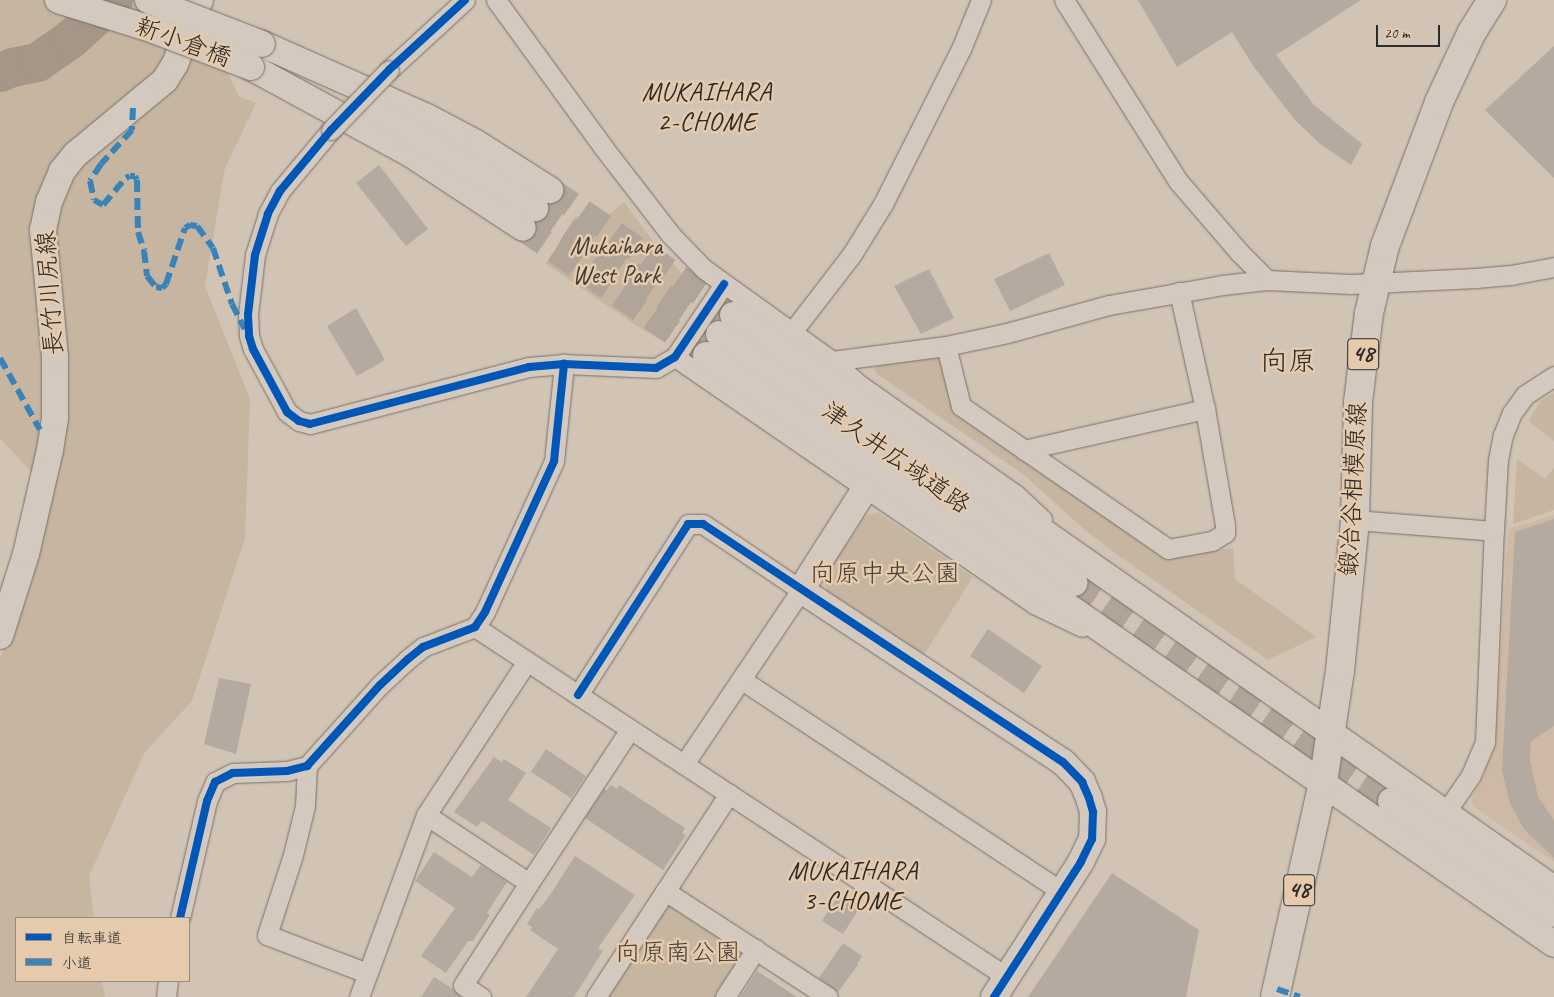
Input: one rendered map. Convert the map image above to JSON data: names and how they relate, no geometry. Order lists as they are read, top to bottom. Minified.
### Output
{"streets":{"main road":["新小倉橋","長竹川尻線","48","津久井広域道路","鍛冶谷相模原線"]},"districts":["MUKAIHARA 2-CHOME","向原","MUKAIHARA 3-CHOME"],"parks":["Mukaihara West Park","向原中央公園","向原南公園"],"legend":["自転車道","小道"],"scale_bar":"20 m"}
